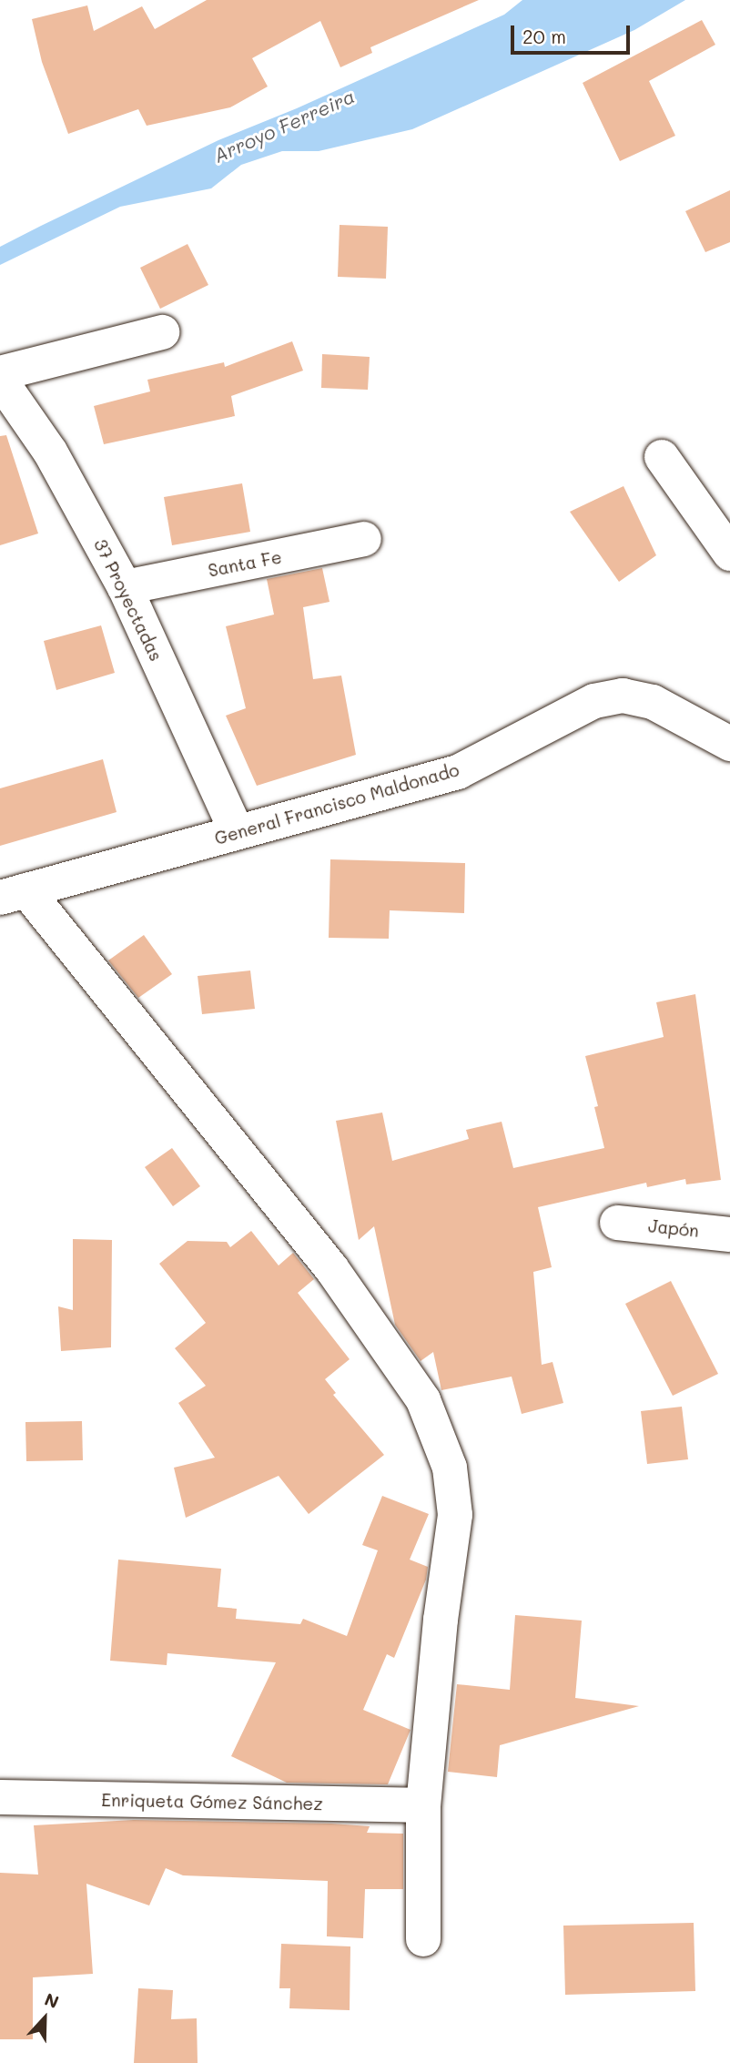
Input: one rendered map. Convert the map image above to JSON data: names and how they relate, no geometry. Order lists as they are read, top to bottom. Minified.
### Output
{"streets":{"street":["Santa Fe","37 Proyectadas","General Francisco Maldonado","Japón","Enriqueta Gómez Sánchez"]},"crossings":[["Santa Fe","37 Proyectadas"],["37 Proyectadas","General Francisco Maldonado"]],"water":["Arroyo Ferreira"],"scale_bar":"20 m","north":"top"}
